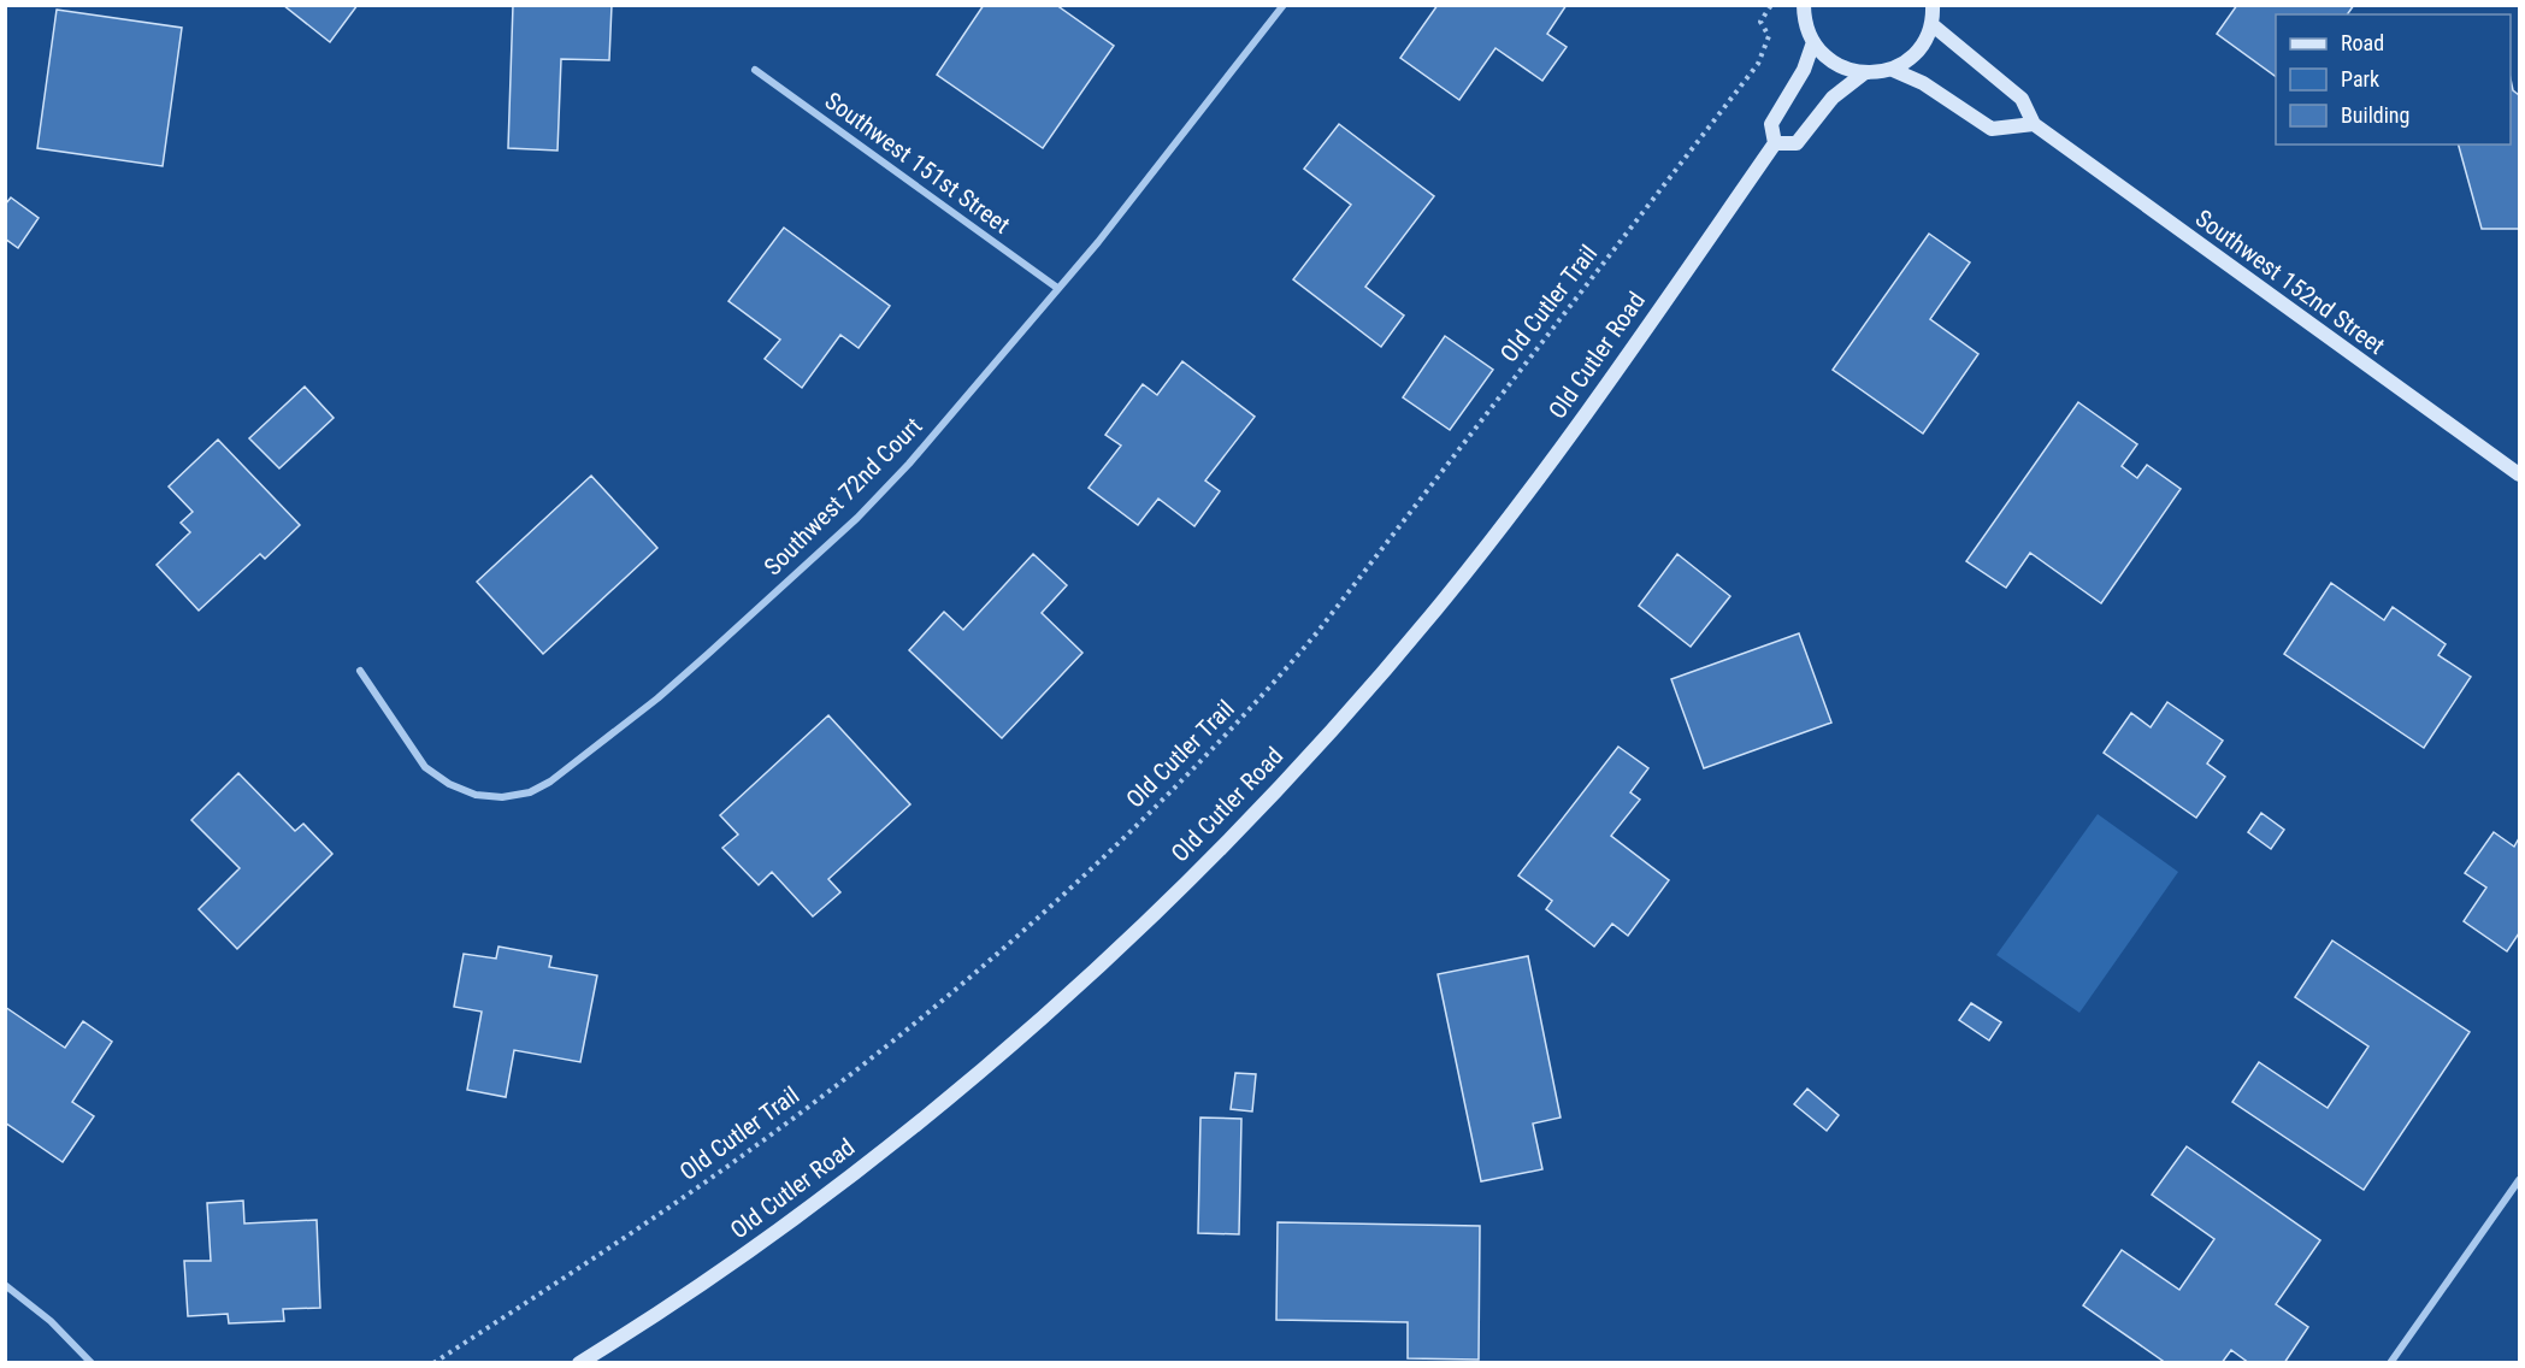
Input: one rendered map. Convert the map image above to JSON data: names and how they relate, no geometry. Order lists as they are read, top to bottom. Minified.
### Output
{"streets":{"main road":["Southwest 152nd Street","Old Cutler Road"],"street":["Southwest 151st Street","Southwest 72nd Court"],"path":["Old Cutler Trail"]},"crossings":[["Southwest 151st Street","Southwest 72nd Court"]],"legend":["Road","Park","Building"]}
